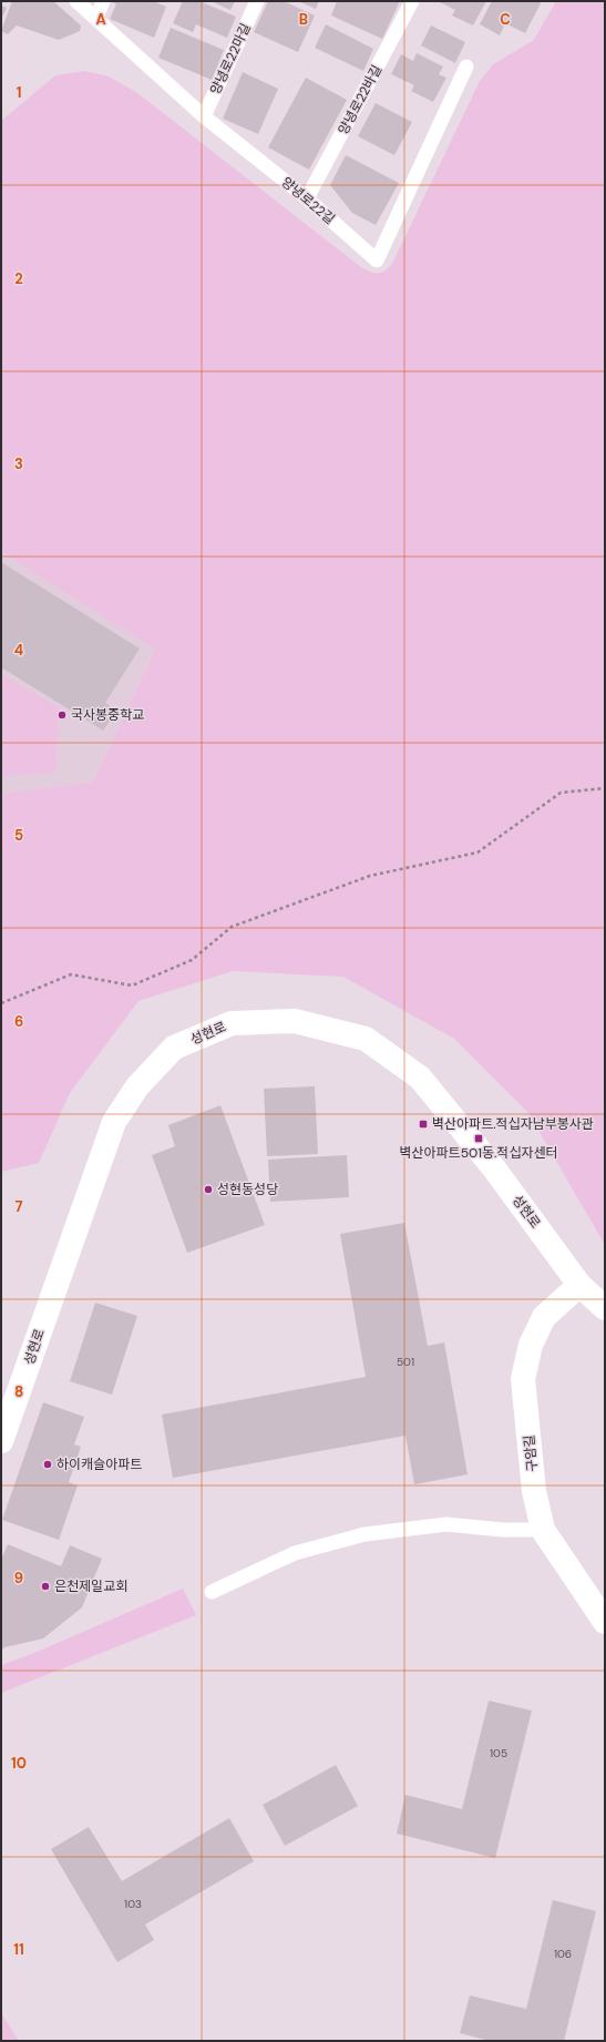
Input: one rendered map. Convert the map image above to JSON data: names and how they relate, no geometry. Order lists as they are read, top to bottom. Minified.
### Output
{"streets":{"street":["성현로","구암길"],"lane":["양녕로22마길","양녕로22바길","양녕로22길"]},"crossings":[["양녕로22마길","양녕로22길"],["양녕로22바길","양녕로22길"],["성현로","구암길"]],"places":{"other":["국사봉중학교","성현동성당","하이캐슬아파트","은천제일교회"],"transit":["벽산아파트.적십자남부봉사관","벽산아파트501동.적십자센터"]},"house_numbers":["501","105","103","106"],"grid":{"columns":["A","B","C"],"rows":["1","2","3","4","5","6","7","8","9","10","11"]}}
